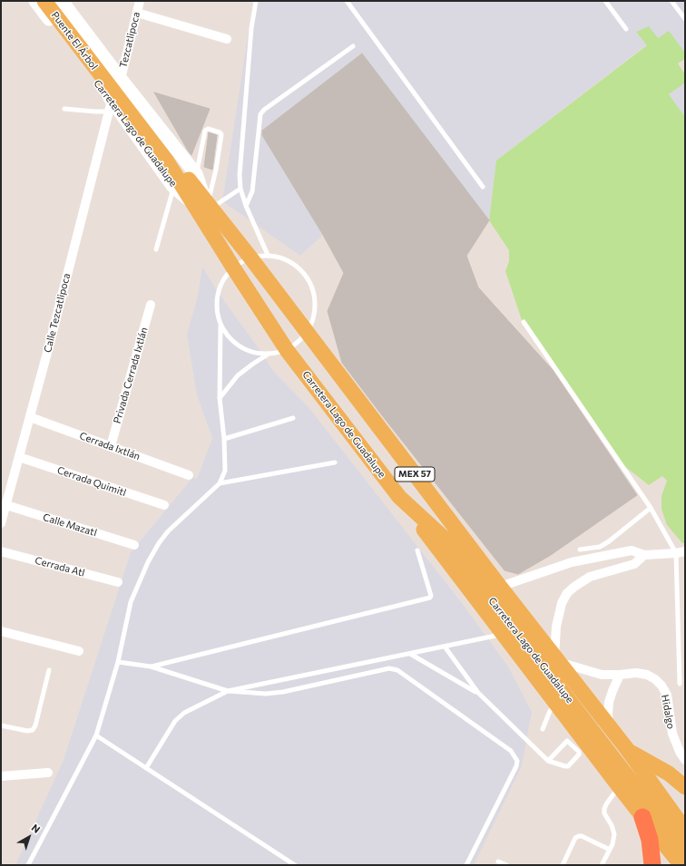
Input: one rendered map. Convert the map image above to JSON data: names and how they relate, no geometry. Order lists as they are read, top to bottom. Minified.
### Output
{"streets":{"main road":["Puente El Árbol","Carretera Lago de Guadalupe","MEX 57"],"street":["Tezcatlipoca","Calle Tezcatlipoca","Privada Cerrada Ixtlán","Cerrada Ixtlán","Cerrada Quimitl","Calle Mazatl","Cerrada Atl","Hidalgo"]},"crossings":[["Tezcatlipoca","Carretera Lago de Guadalupe"],["Puente El Árbol","Carretera Lago de Guadalupe"],["Carretera Lago de Guadalupe","Calle Tezcatlipoca"],["Carretera Lago de Guadalupe","Hidalgo"],["Calle Tezcatlipoca","Cerrada Ixtlán"],["Calle Tezcatlipoca","Cerrada Quimitl"],["Calle Tezcatlipoca","Calle Mazatl"],["Privada Cerrada Ixtlán","Cerrada Ixtlán"]],"north":"top right"}
